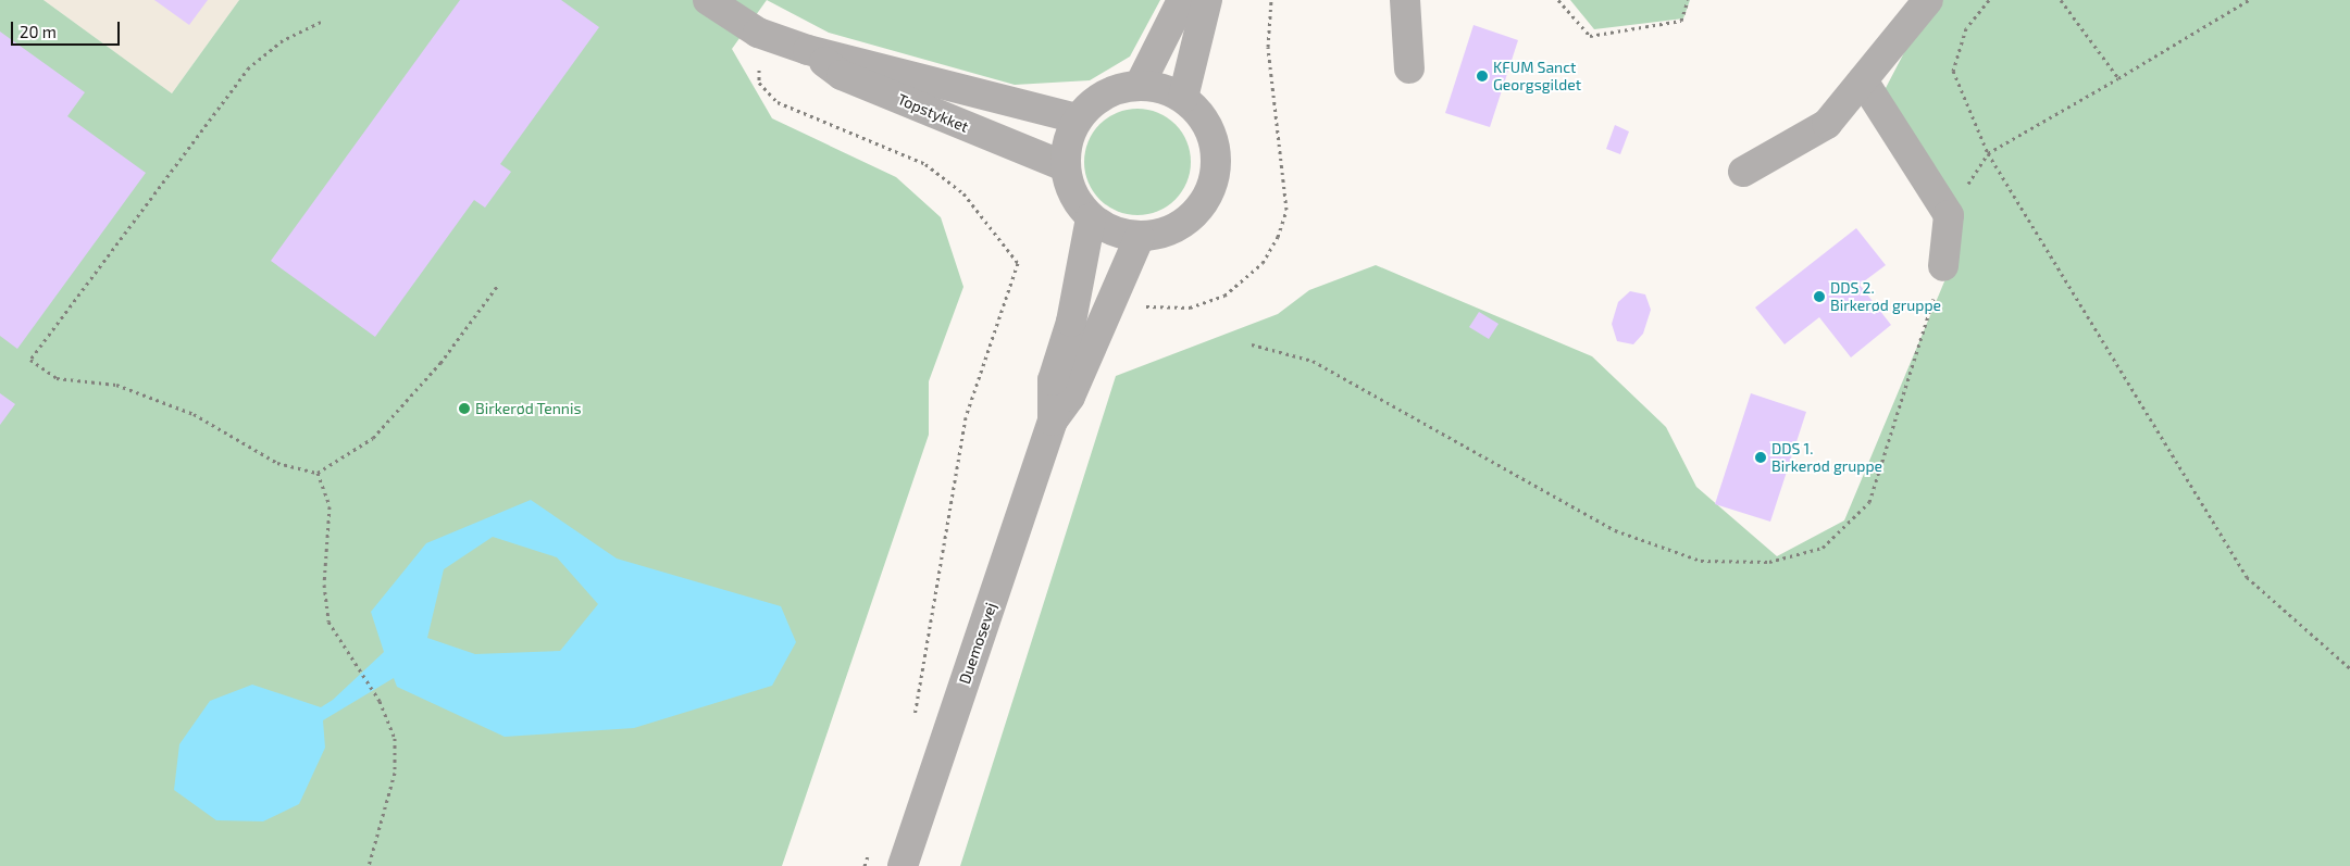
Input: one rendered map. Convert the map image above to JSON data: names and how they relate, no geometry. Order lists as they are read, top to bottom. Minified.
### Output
{"streets":{"street":["Topstykket","Duemosevej"]},"crossings":[["Topstykket","Duemosevej"]],"places":["KFUM Sanct Georgsgildet","DDS 2. Birkerød gruppe","Birkerød Tennis","DDS 1. Birkerød gruppe"],"scale_bar":"20 m"}
